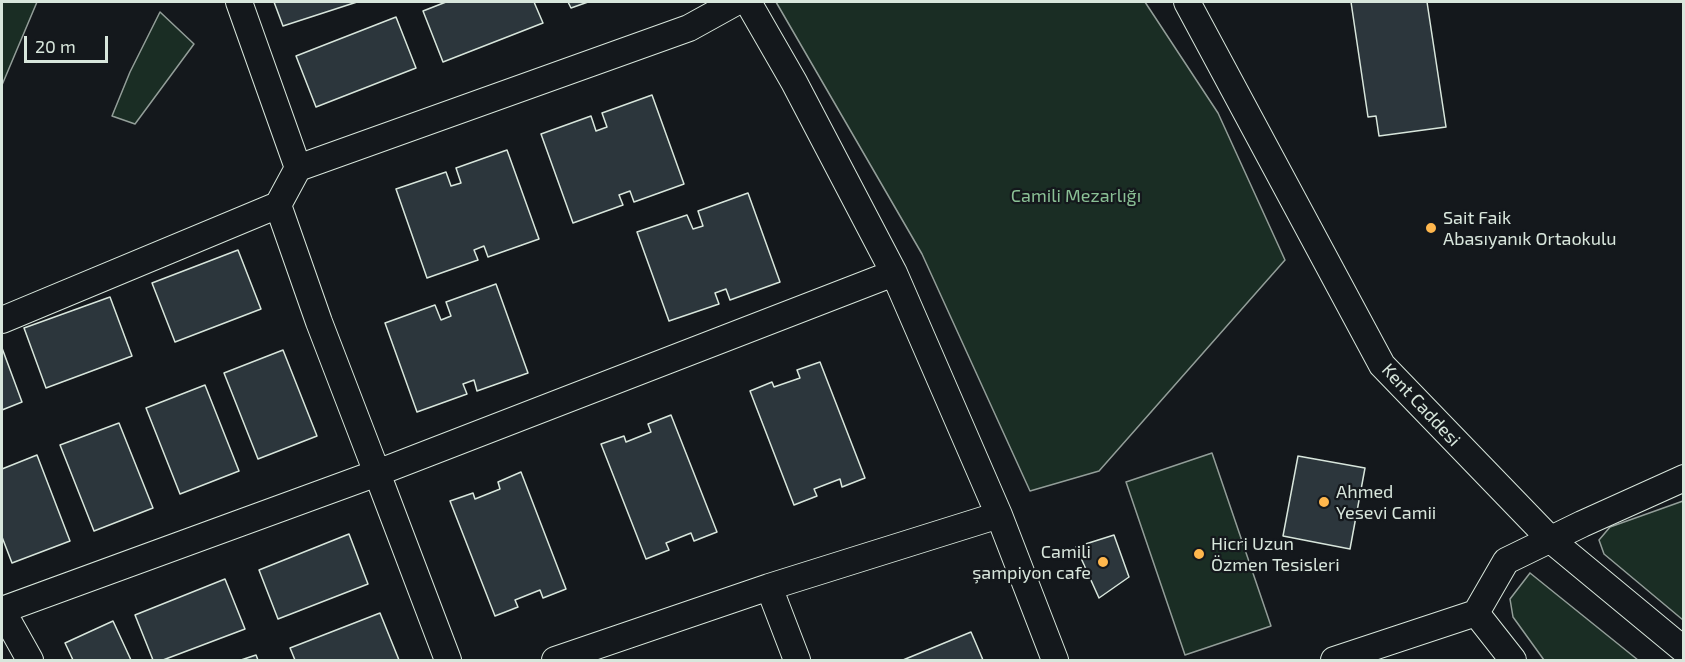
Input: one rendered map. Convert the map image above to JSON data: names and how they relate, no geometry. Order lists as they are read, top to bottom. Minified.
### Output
{"streets":{"street":["Kent Caddesi"]},"parks":["Camili Mezarlığı"],"places":["Sait Faik Abasıyanık Ortaokulu","Ahmed Yesevi Camii","Hicri Uzun Özmen Tesisleri","Camili şampiyon cafe"],"scale_bar":"20 m"}
